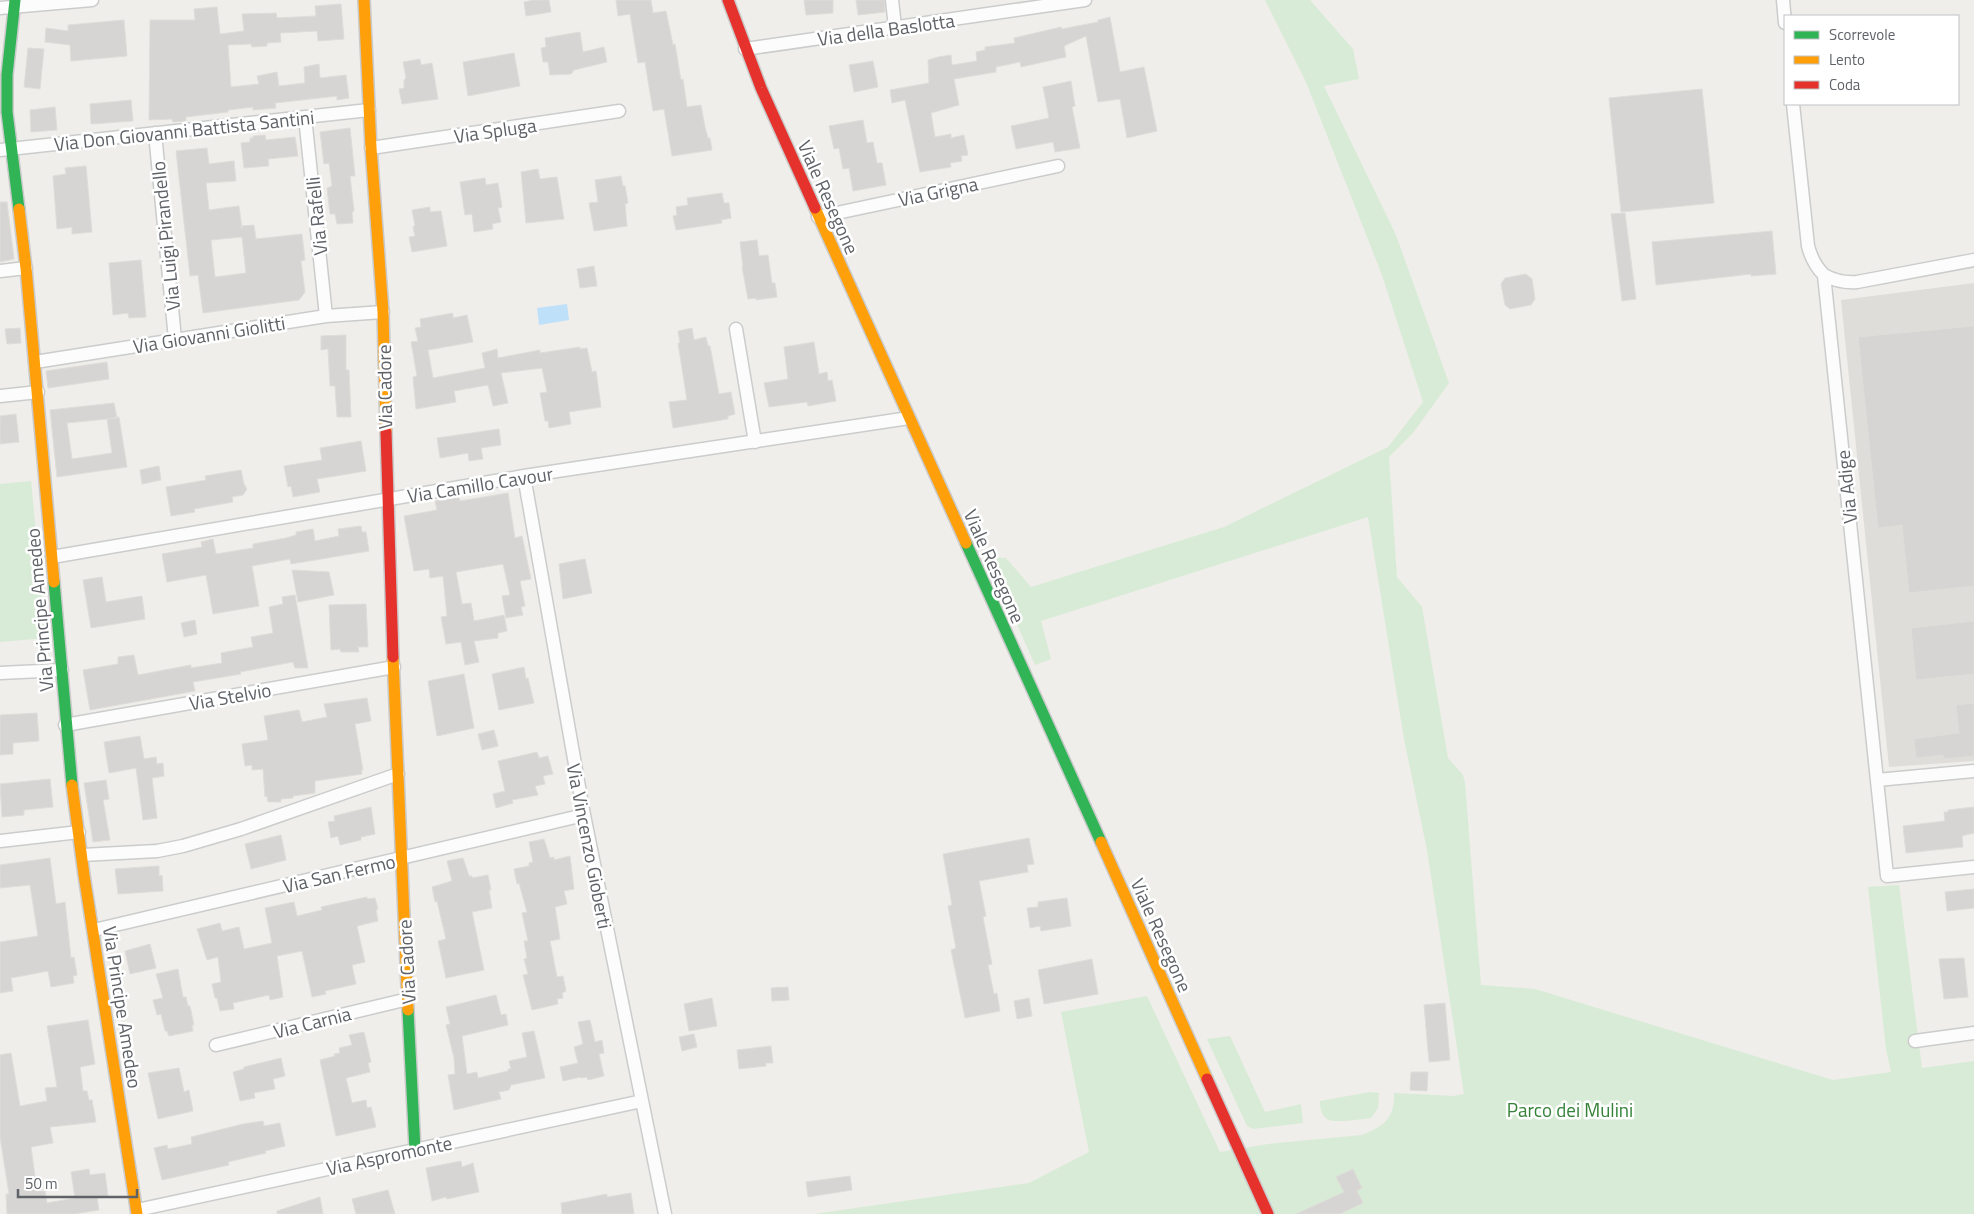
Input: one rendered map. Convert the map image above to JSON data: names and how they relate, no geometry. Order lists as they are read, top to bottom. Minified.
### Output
{"streets":{"street":["Via della Baslotta","Via Don Giovanni Battista Santini","Via Spluga","Via Grigna","Viale Resegone","Via Rafelli","Via Luigi Pirandello","Via Giovanni Giolitti","Via Cadore","Via Camillo Cavour","Via Adige","Via Principe Amedeo","Via Stelvio","Via Vincenzo Gioberti","Via San Fermo","Via Carnia","Via Aspromonte"]},"crossings":[["Via della Baslotta","Viale Resegone"],["Via Don Giovanni Battista Santini","Via Rafelli"],["Via Don Giovanni Battista Santini","Via Luigi Pirandello"],["Via Don Giovanni Battista Santini","Via Cadore"],["Via Don Giovanni Battista Santini","Via Principe Amedeo"],["Via Spluga","Via Cadore"],["Via Grigna","Viale Resegone"],["Viale Resegone","Via Camillo Cavour"],["Via Rafelli","Via Giovanni Giolitti"],["Via Luigi Pirandello","Via Giovanni Giolitti"],["Via Giovanni Giolitti","Via Cadore"],["Via Giovanni Giolitti","Via Principe Amedeo"],["Via Cadore","Via Camillo Cavour"],["Via Cadore","Via Stelvio"],["Via Cadore","Via San Fermo"],["Via Cadore","Via Carnia"],["Via Cadore","Via Aspromonte"],["Via Camillo Cavour","Via Principe Amedeo"],["Via Camillo Cavour","Via Vincenzo Gioberti"],["Via Principe Amedeo","Via Stelvio"],["Via Principe Amedeo","Via San Fermo"],["Via Principe Amedeo","Via Aspromonte"],["Via Vincenzo Gioberti","Via San Fermo"],["Via Vincenzo Gioberti","Via Aspromonte"]],"parks":["Parco dei Mulini"],"legend":["Scorrevole","Lento","Coda"],"scale_bar":"50 m"}
